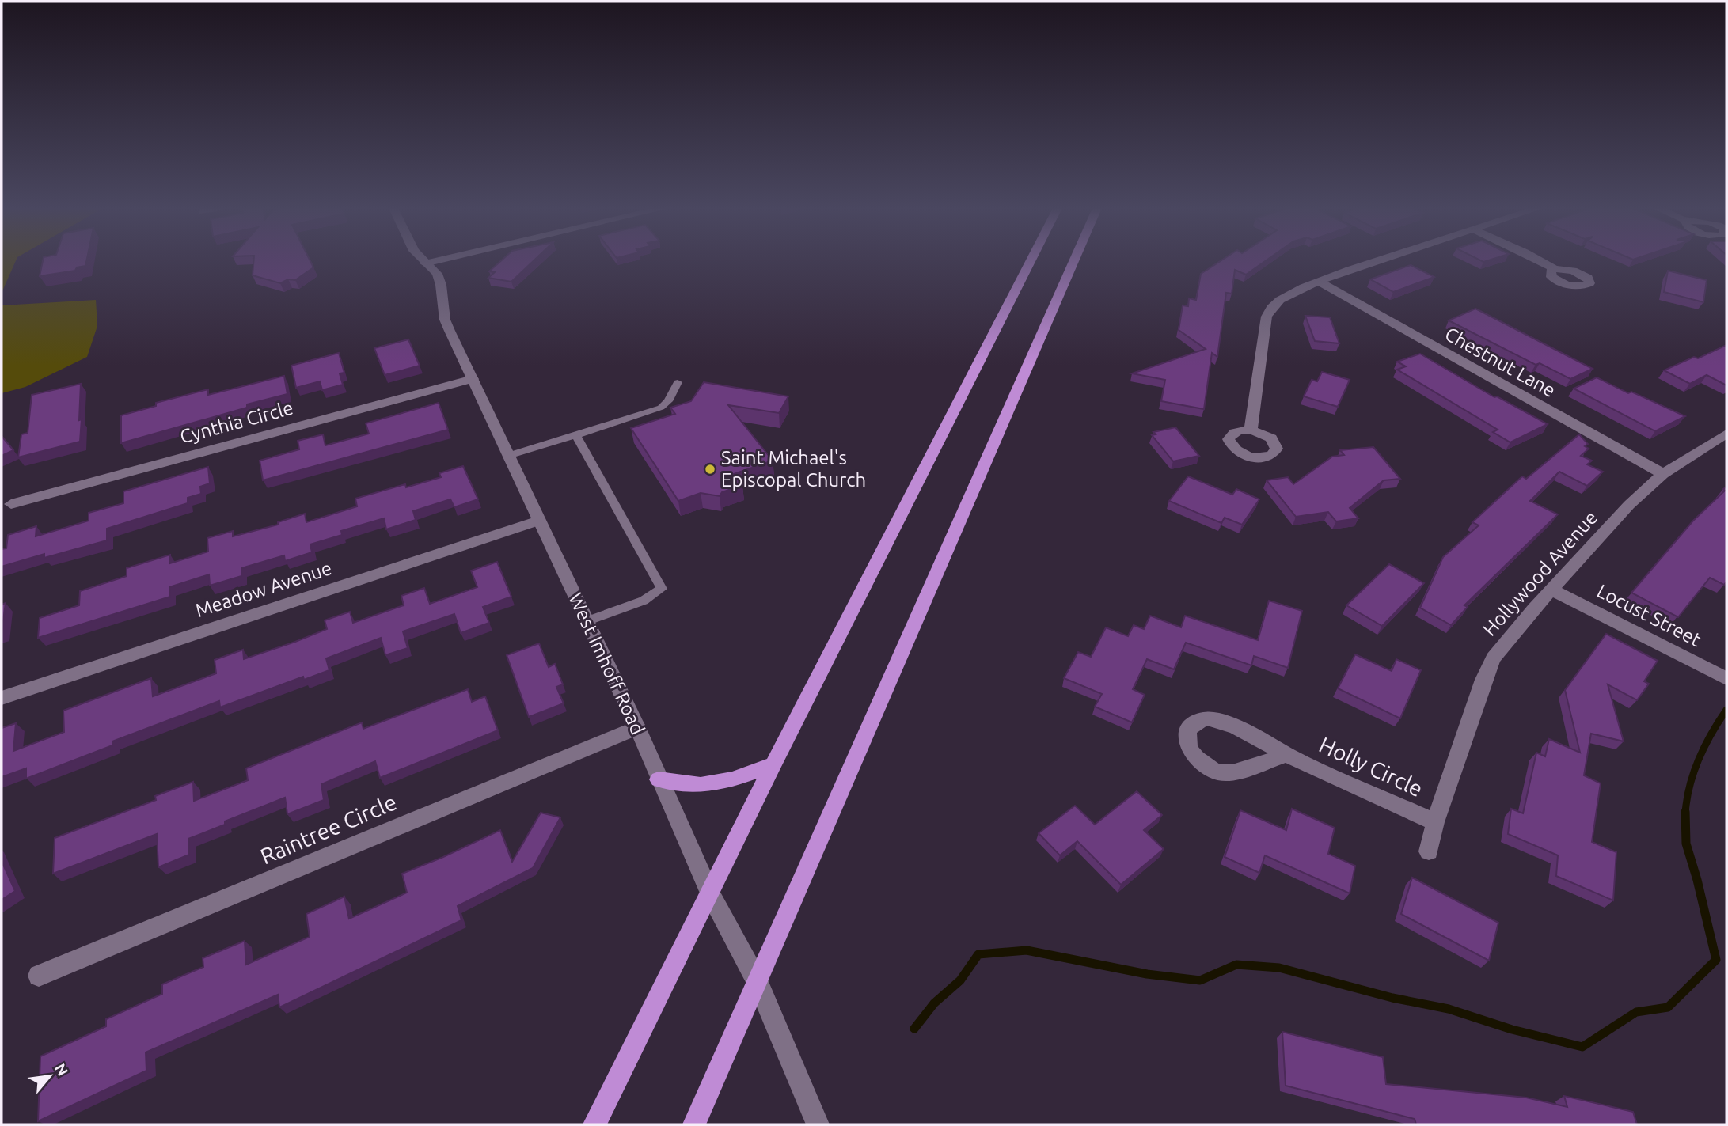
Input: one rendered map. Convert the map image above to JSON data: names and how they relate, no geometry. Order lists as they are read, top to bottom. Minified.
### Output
{"streets":{"street":["Chestnut Lane","Cynthia Circle","Hollywood Avenue","Meadow Avenue","Locust Street","West Imhoff Road","Holly Circle","Raintree Circle"]},"crossings":[["Chestnut Lane","Hollywood Avenue"],["Cynthia Circle","West Imhoff Road"],["Hollywood Avenue","Locust Street"],["Hollywood Avenue","Holly Circle"],["Meadow Avenue","West Imhoff Road"],["West Imhoff Road","Raintree Circle"]],"places":["Saint Michael's Episcopal Church"],"north":"top right"}
